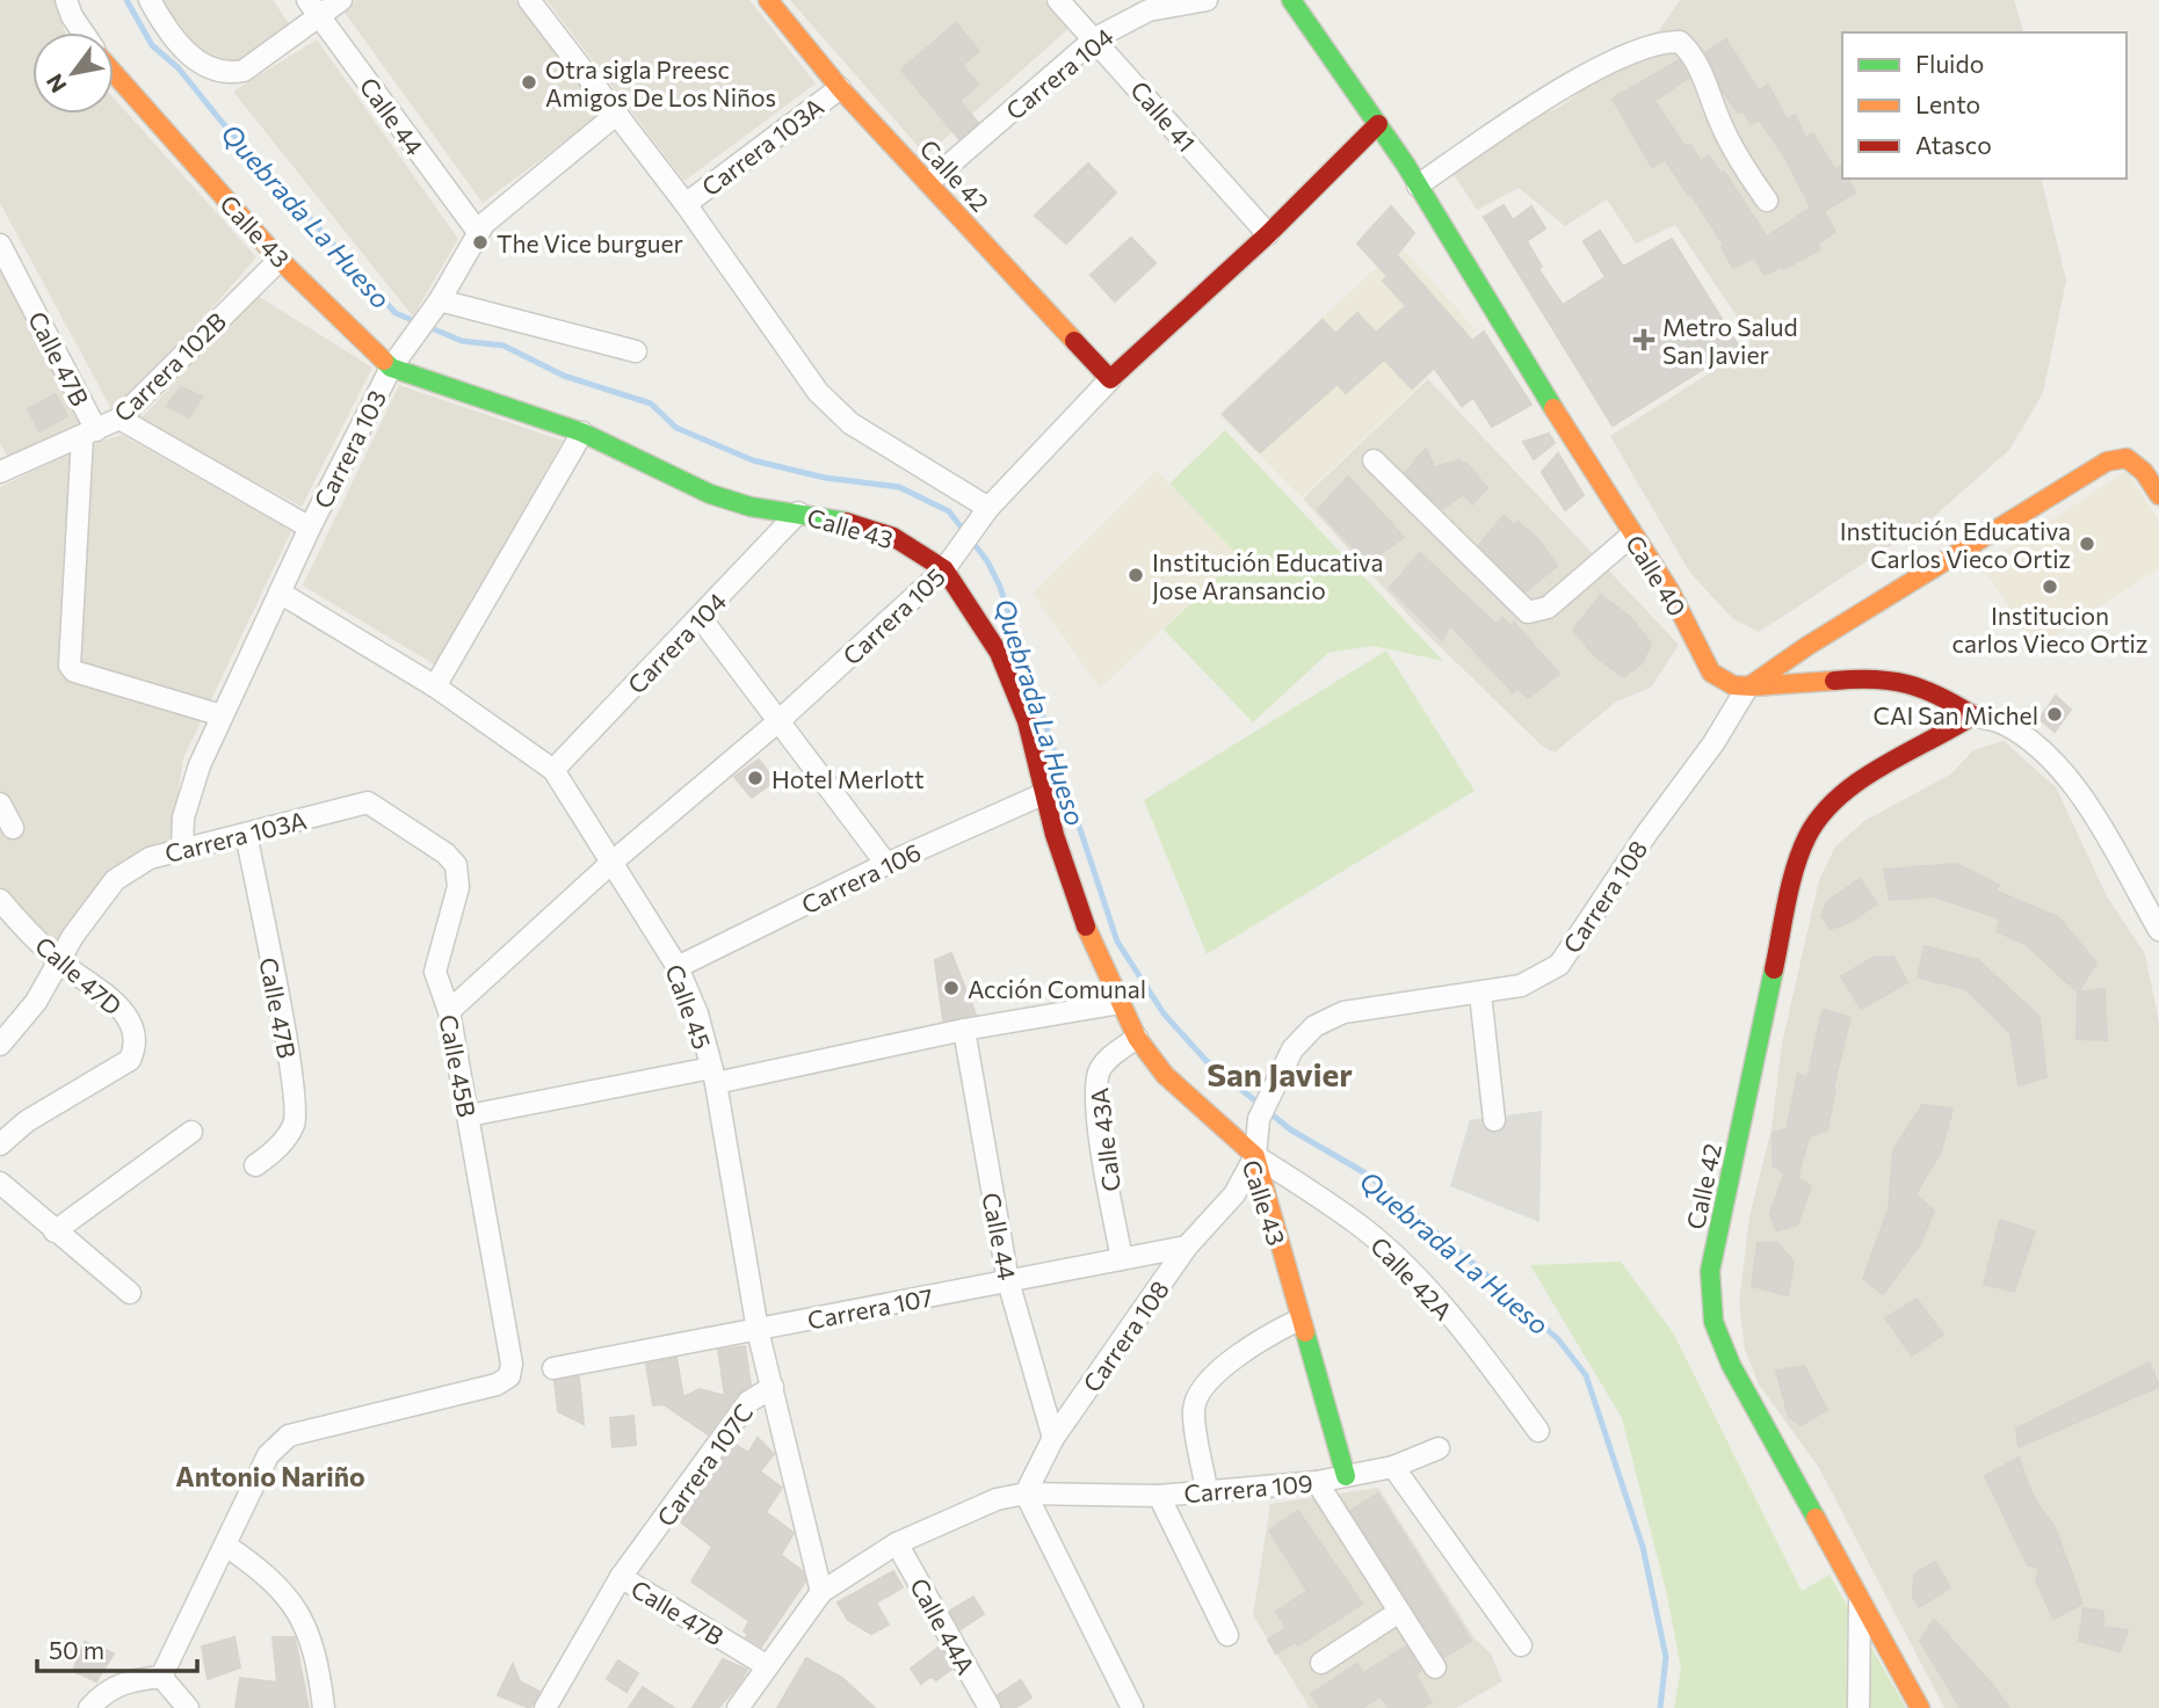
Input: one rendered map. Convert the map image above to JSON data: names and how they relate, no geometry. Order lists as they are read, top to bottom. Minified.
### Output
{"streets":{"street":["Carrera 104","Calle 44","Calle 41","Carrera 103A","Calle 42","Calle 43","Calle 47B","Carrera 102B","Carrera 103","Calle 40","Carrera 105","Carrera 106","Carrera 108","Calle 47D","Calle 45","Calle 45B","Calle 43A","Calle 42A","Carrera 107","Carrera 107C","Carrera 109","Calle 44A"]},"crossings":[["Carrera 104","Calle 41"],["Carrera 104","Calle 42"],["Carrera 104","Calle 43"],["Carrera 104","Calle 45"],["Calle 44","Carrera 103"],["Calle 44","Carrera 108"],["Calle 44","Carrera 107"],["Calle 41","Carrera 105"],["Carrera 103A","Calle 42"],["Carrera 103A","Calle 47B"],["Carrera 103A","Carrera 103"],["Carrera 103A","Calle 47D"],["Carrera 103A","Calle 45B"],["Calle 42","Carrera 105"],["Calle 43","Carrera 102B"],["Calle 43","Carrera 103"],["Calle 43","Carrera 105"],["Calle 43","Carrera 106"],["Calle 43","Carrera 108"],["Calle 43","Calle 43A"],["Calle 43","Calle 42A"],["Calle 43","Carrera 109"],["Calle 47B","Carrera 102B"],["Calle 47B","Carrera 103"],["Calle 47B","Carrera 107C"],["Carrera 103","Calle 45"],["Calle 40","Carrera 105"],["Calle 40","Carrera 108"],["Carrera 105","Calle 45"],["Carrera 105","Calle 45B"],["Carrera 106","Calle 45"],["Carrera 108","Calle 42A"],["Carrera 108","Carrera 107"],["Carrera 108","Carrera 109"],["Calle 45","Carrera 107"],["Calle 45","Carrera 107C"],["Calle 43A","Carrera 107"]],"districts":["San Javier","Antonio Nariño"],"water":["Quebrada La Hueso"],"places":{"other":["Otra sigla Preesc Amigos De Los Niños","The Vice burguer","Institución Educativa Carlos Vieco Ortiz","Institución Educativa Jose Aransancio","Institucion carlos Vieco Ortiz","CAI San Michel","Hotel Merlott","Acción Comunal"],"health":["Metro Salud San Javier"]},"legend":["Fluido","Lento","Atasco"],"scale_bar":"50 m","north":"bottom left"}
